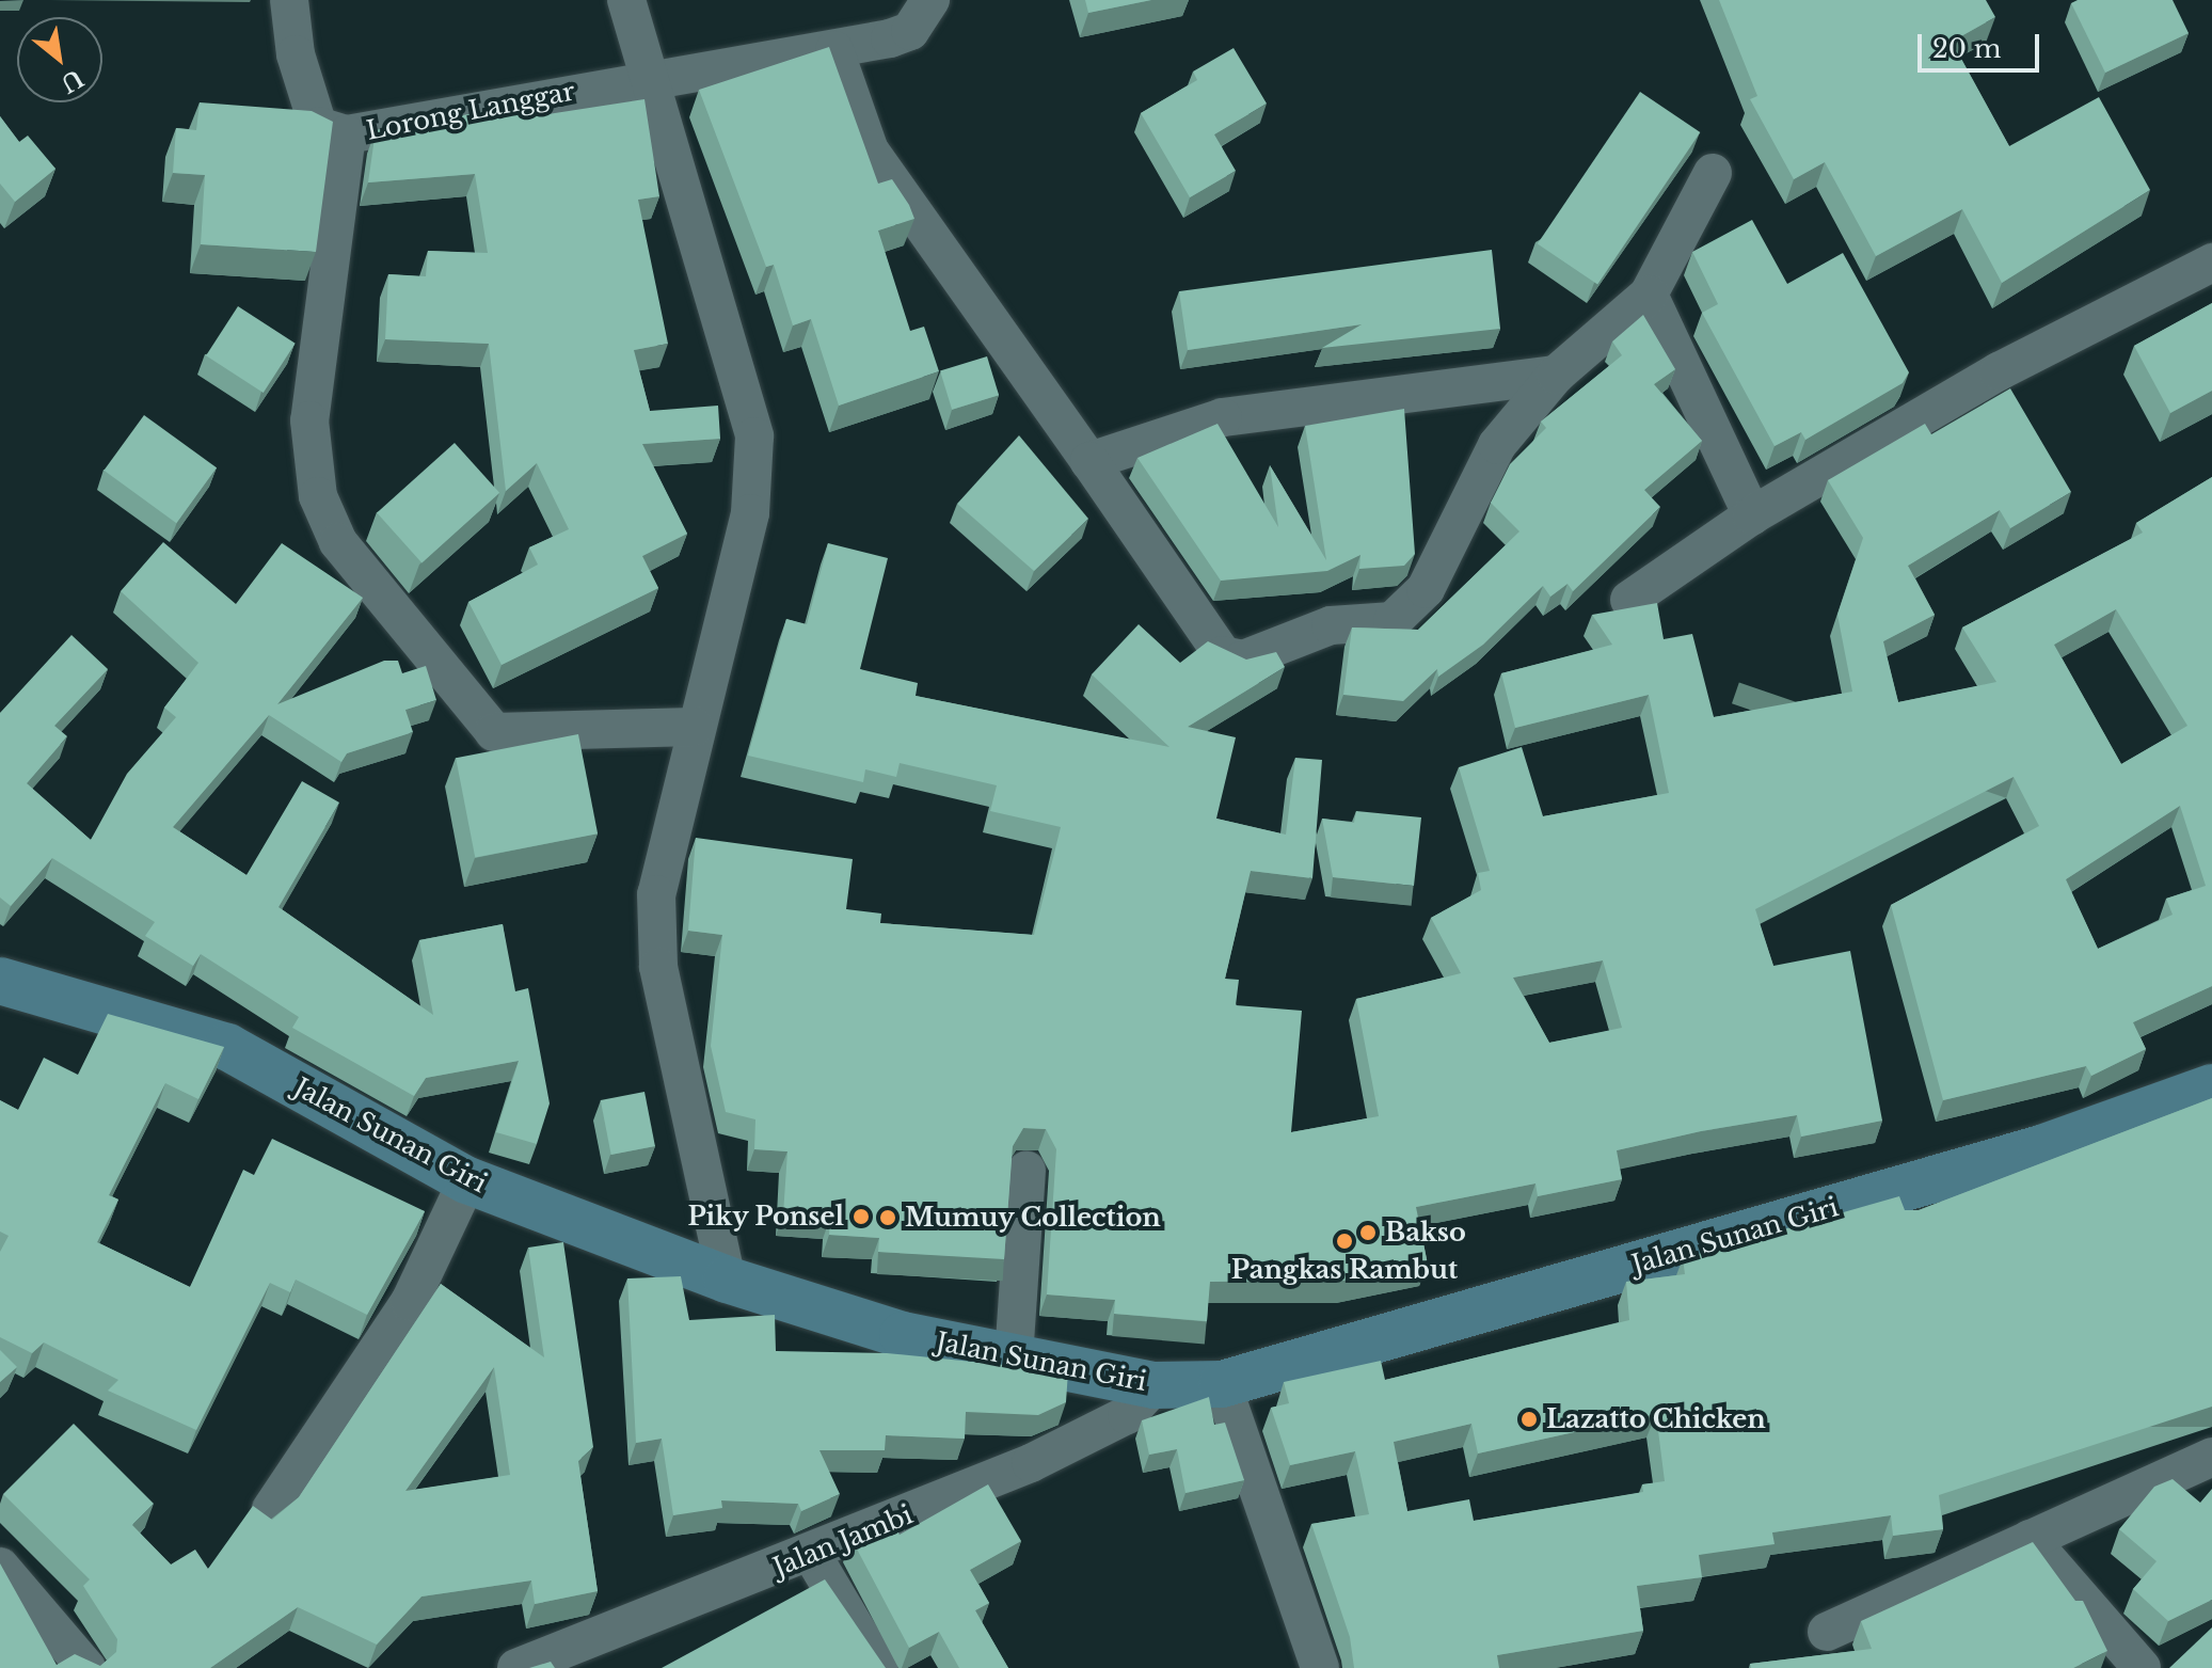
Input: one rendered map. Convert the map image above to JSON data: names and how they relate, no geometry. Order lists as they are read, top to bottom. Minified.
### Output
{"streets":{"street":["Lorong Langgar","Jalan Sunan Giri","Jalan Jambi"]},"crossings":[["Jalan Sunan Giri","Jalan Jambi"]],"places":["Piky Ponsel","Mumuy Collection","Bakso","Pangkas Rambut","Lazatto Chicken"],"scale_bar":"20 m","north":"bottom right"}
